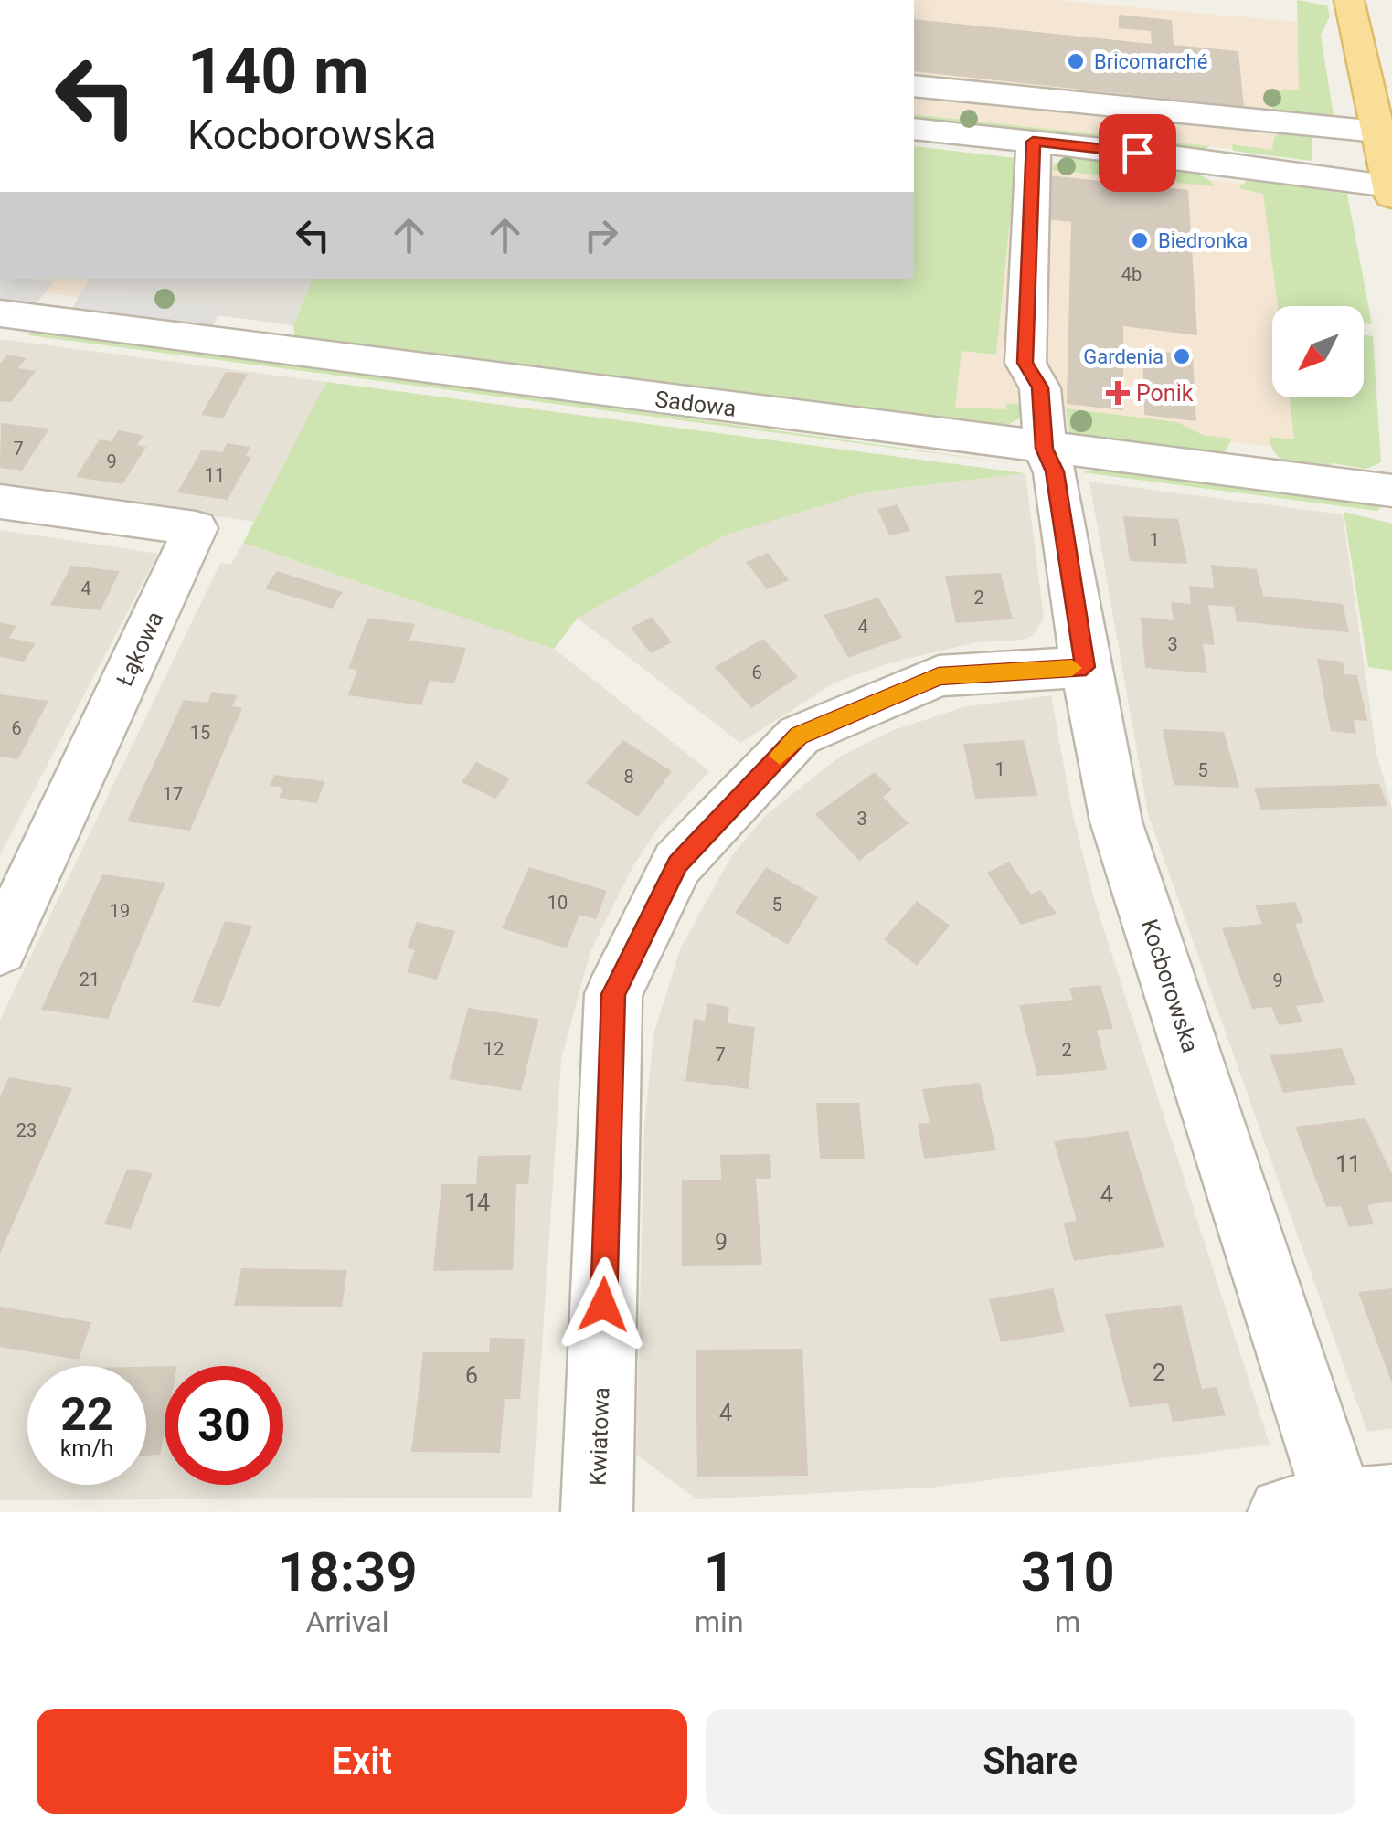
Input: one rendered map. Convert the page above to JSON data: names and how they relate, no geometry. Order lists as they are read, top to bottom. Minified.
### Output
{"streets":{"street":["Sadowa","Łąkowa","Kocborowska","Kwiatowa"]},"crossings":[["Sadowa","Kocborowska"],["Kocborowska","Kwiatowa"]],"places":{"other":["Bricomarché","Biedronka","Gardenia"],"health":["Ponik"]},"house_numbers":["4b","7","9","11","1","4","2","4","3","6","6","15","1","5","8","17","3","10","5","19","21","9","12","2","7","23","11","4","14","9","2","6","4"],"north":"bottom left","page":{"turn":["140 m","Kocborowska"],"speed":"22 km/h","limit":"30","eta":["18:39","Arrival","1","min","310","m"],"buttons":["Exit","Share"]}}
